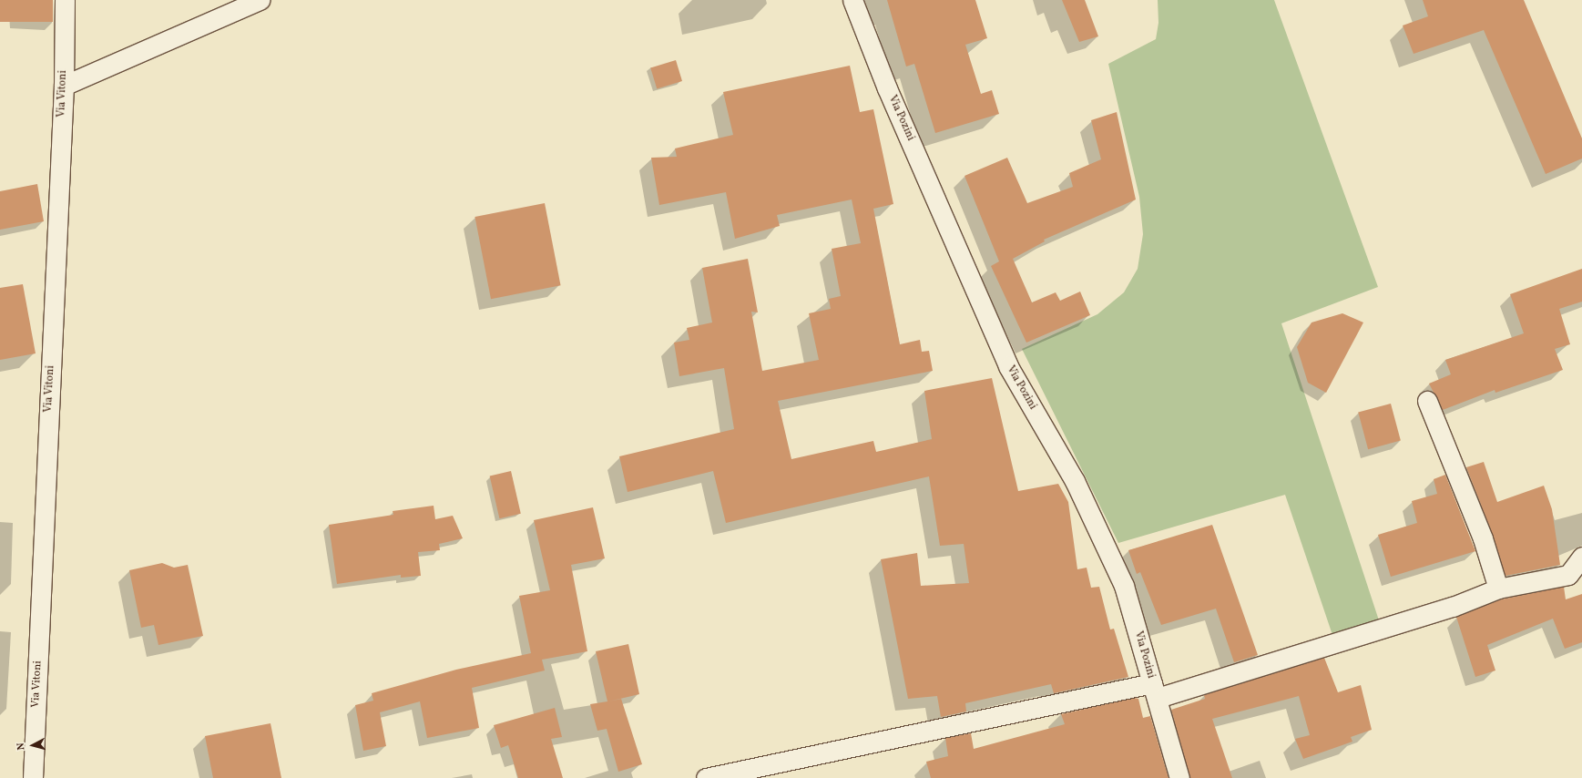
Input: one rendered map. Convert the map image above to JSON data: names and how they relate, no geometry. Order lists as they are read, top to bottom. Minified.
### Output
{"streets":{"street":["Via Vitoni","Via Pozini"]},"north":"left"}
